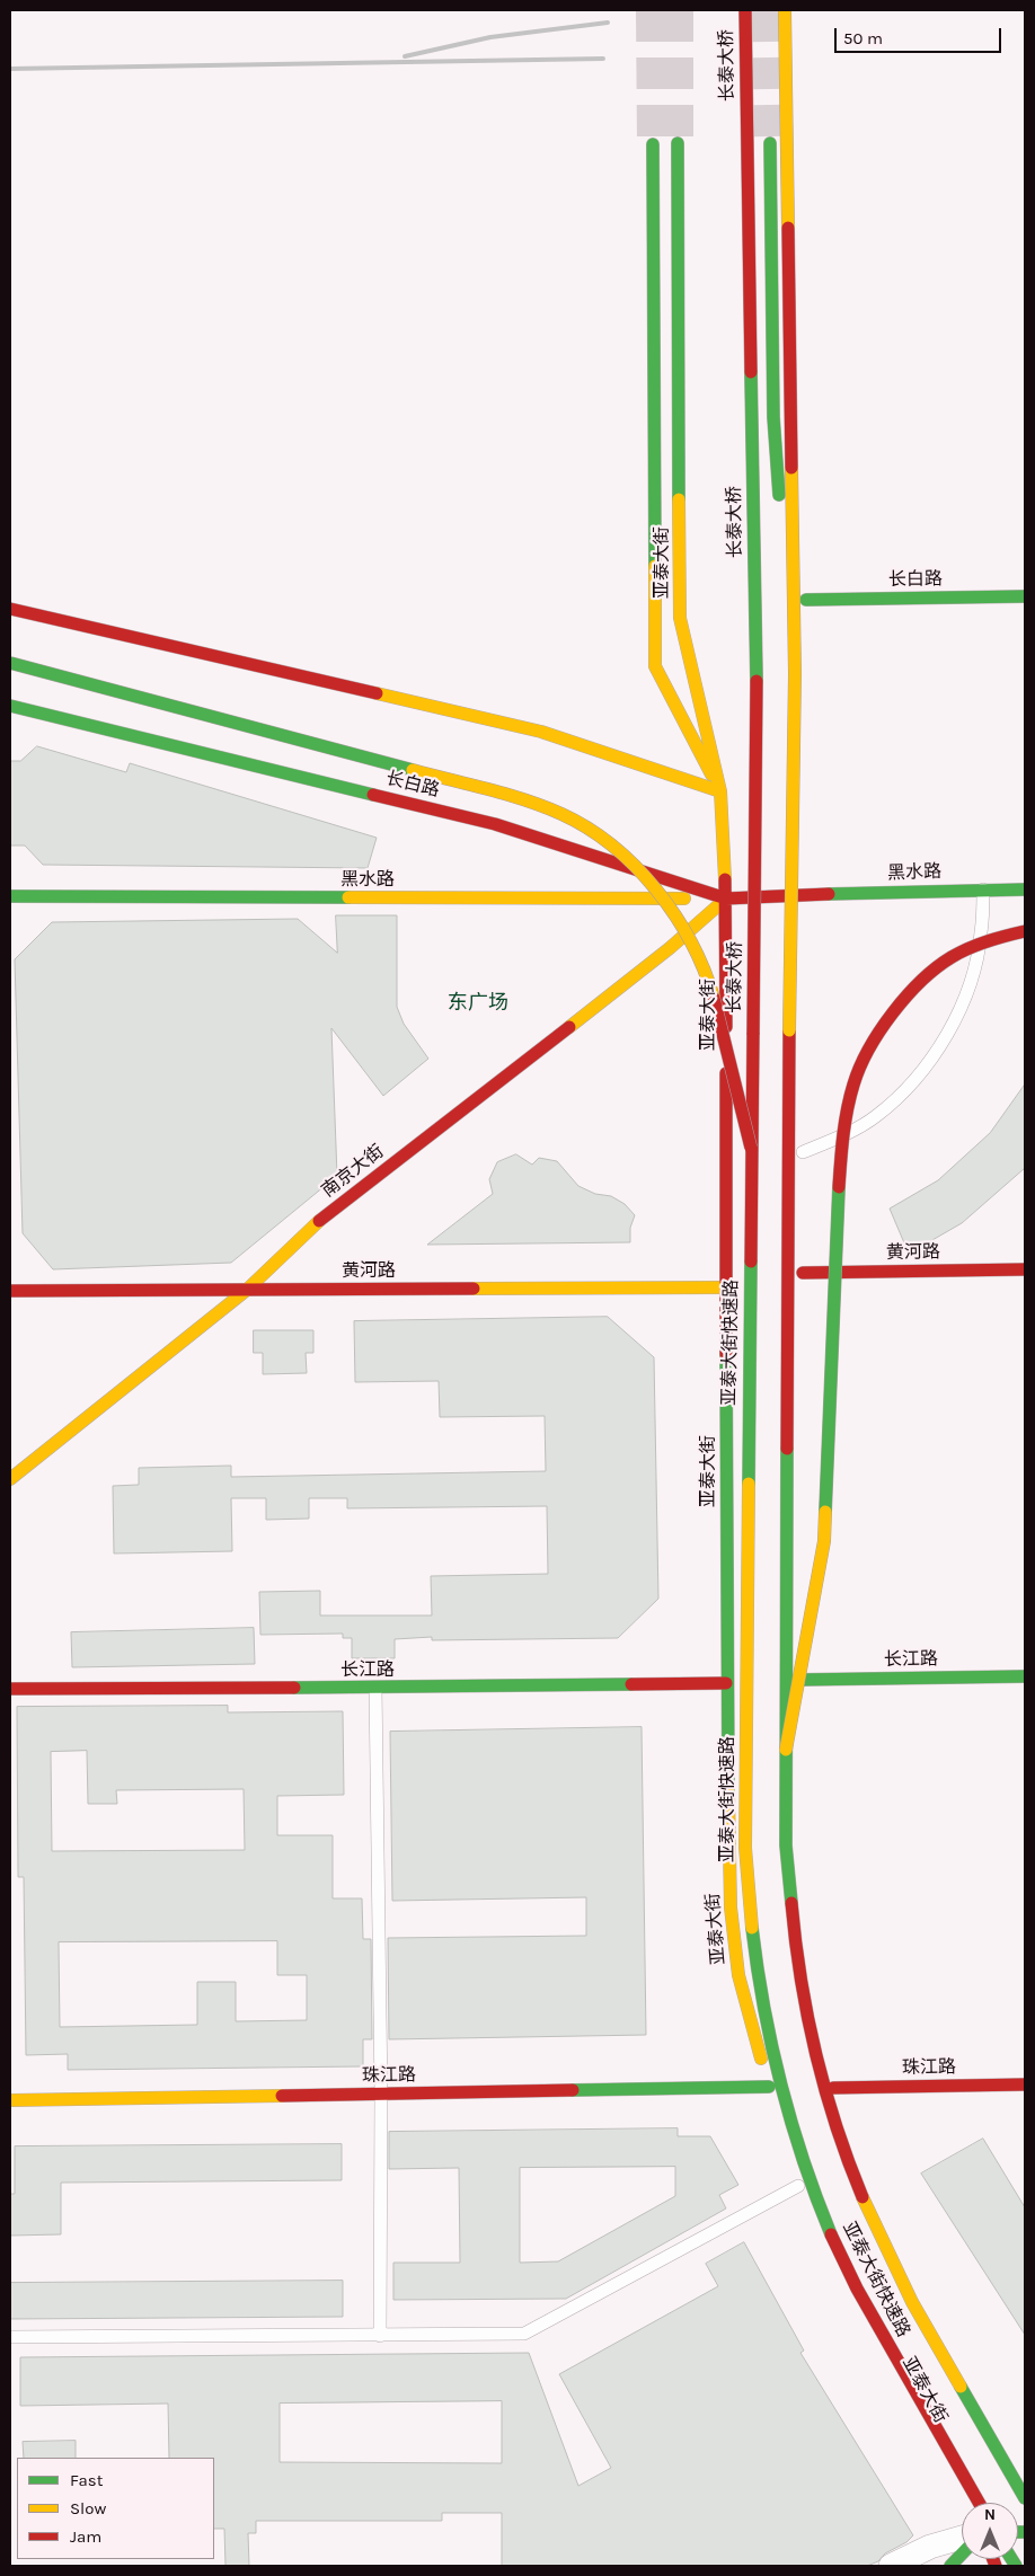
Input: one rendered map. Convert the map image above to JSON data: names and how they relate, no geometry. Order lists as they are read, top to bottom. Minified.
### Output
{"streets":{"main road":["长泰大桥","亚泰大街","长白路","黑水路","南京大街","黄河路","亚泰大街快速路","长江路","珠江路"]},"crossings":[["长泰大桥","亚泰大街快速路"],["亚泰大街","长白路"],["亚泰大街","黑水路"],["亚泰大街","南京大街"],["亚泰大街","黄河路"],["亚泰大街","长江路"],["亚泰大街","珠江路"],["长白路","黑水路"],["长白路","南京大街"],["黑水路","南京大街"],["南京大街","黄河路"]],"districts":["东广场"],"legend":["Fast","Slow","Jam"],"scale_bar":"50 m","north":"top"}
